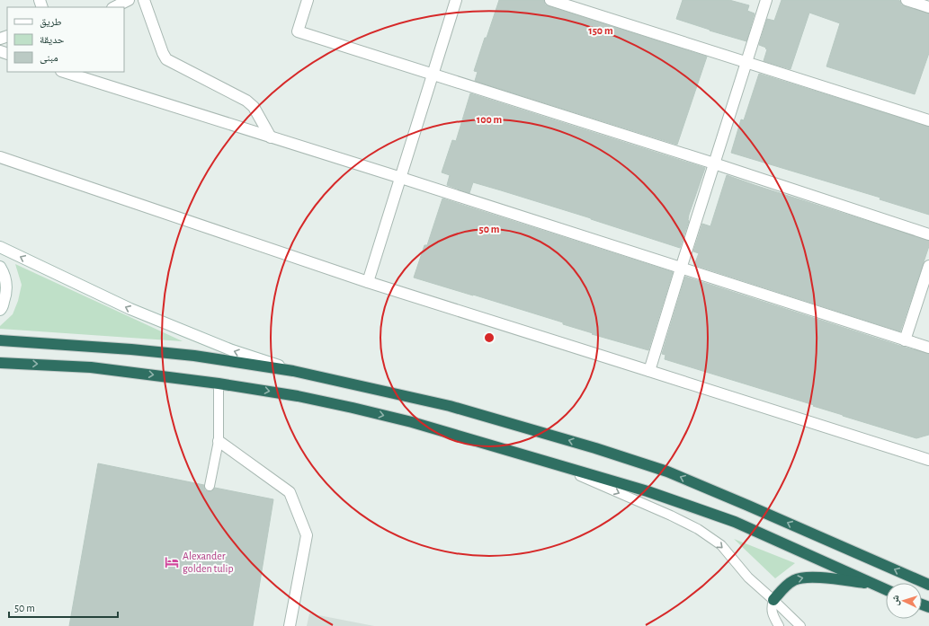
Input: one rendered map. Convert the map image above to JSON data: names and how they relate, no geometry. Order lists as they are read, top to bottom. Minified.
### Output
{"places":{"hotel":["Alexander golden tulip"]},"legend":["طريق","حديقة","مبنى"],"scale_bar":"50 m","north":"left","rings":["150 m","100 m","50 m"]}
